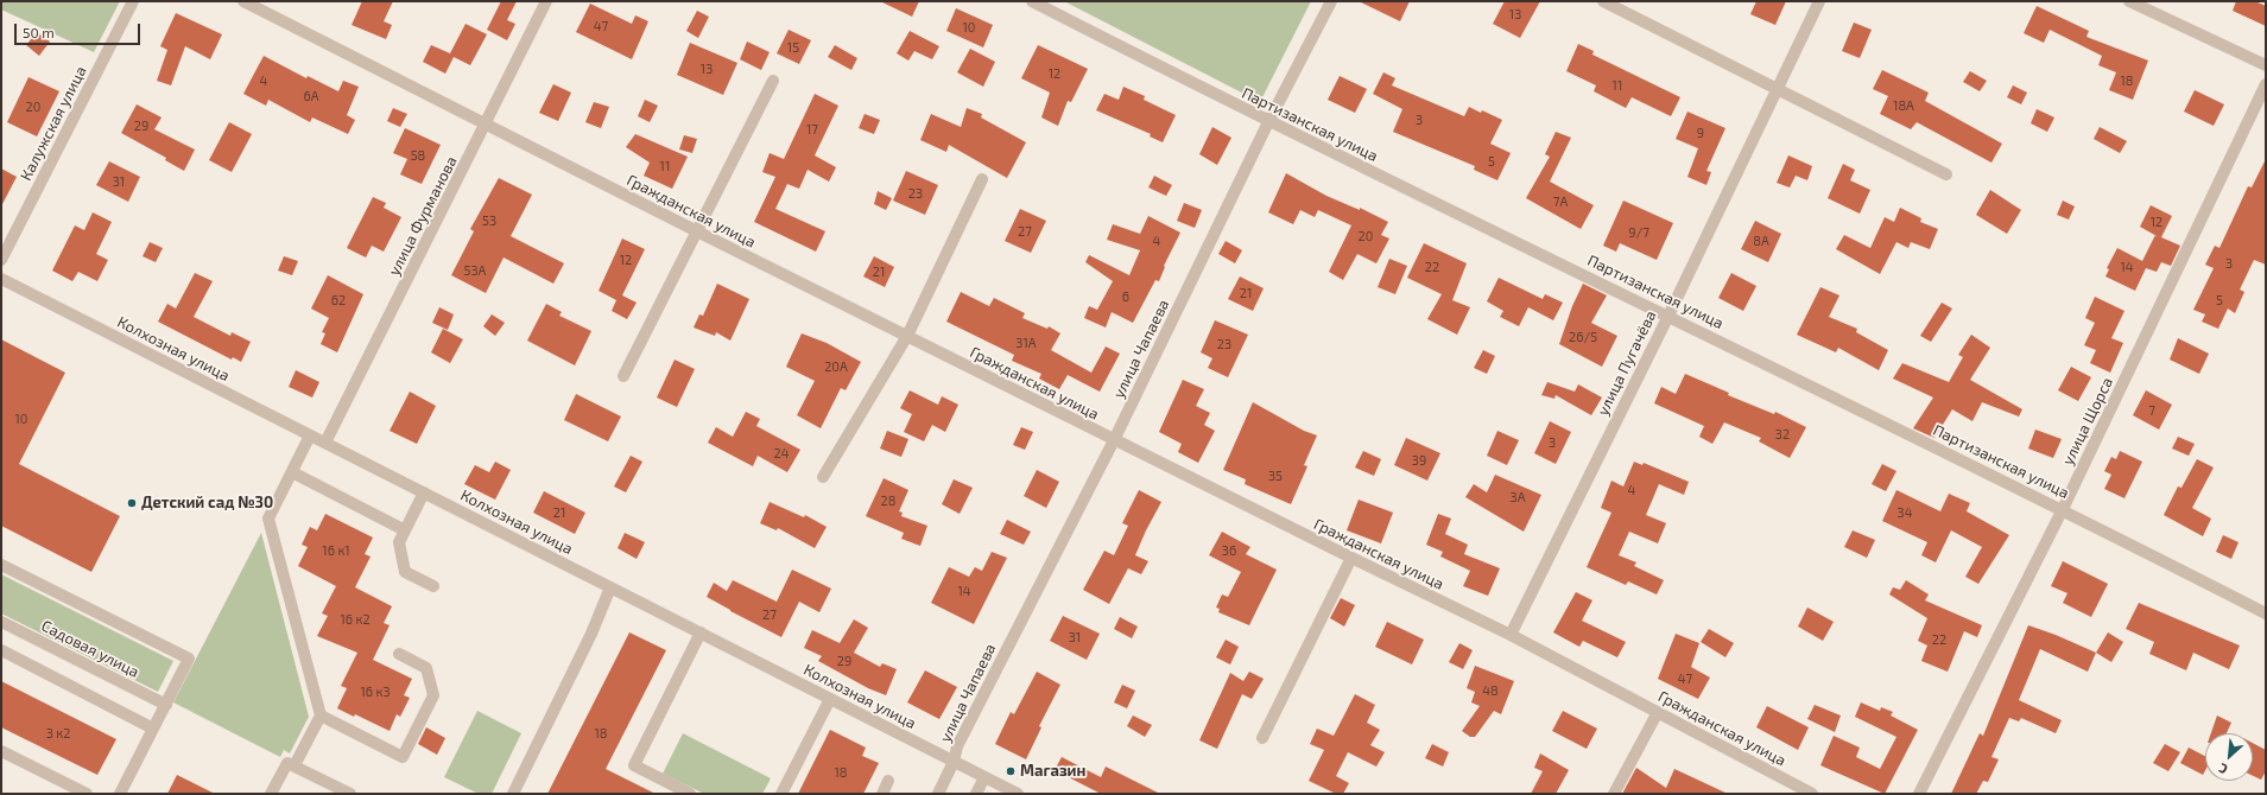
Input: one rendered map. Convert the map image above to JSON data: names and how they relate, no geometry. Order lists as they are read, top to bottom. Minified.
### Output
{"streets":{"street":["Калужская улица","Партизанская улица","Гражданская улица","улица Фурманова","Колхозная улица","улица Чапаева","улица Пугачёва","улица Щорса","Садовая улица"]},"crossings":[["Партизанская улица","улица Чапаева"],["Партизанская улица","улица Пугачёва"],["Партизанская улица","улица Щорса"],["Гражданская улица","улица Фурманова"],["Гражданская улица","улица Чапаева"],["Гражданская улица","улица Пугачёва"],["улица Фурманова","Колхозная улица"],["Колхозная улица","улица Чапаева"]],"places":["Детский сад №30","Магазин"],"house_numbers":["13","47","10","15","13","12","4","18","11","6А","18А","20","3","29","17","9","58","5","11","31","23","7А","53","12","27","9/7","20","4","8А","12","3","22","14","53А","21","21","6","62","5","26/5","31А","23","20А","7","10","32","3","24","39","35","4","3А","28","21","34","16 к1","36","14","27","16 к2","31","22","29","47","48","16 к3","3 к2","18","18"],"scale_bar":"50 m","north":"bottom left"}
